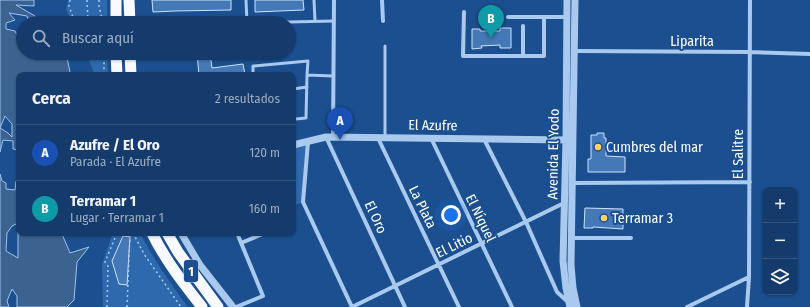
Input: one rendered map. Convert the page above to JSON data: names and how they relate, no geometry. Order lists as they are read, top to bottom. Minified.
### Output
{"streets":{"highway":["1"],"street":["Liparita","El Azufre","Avenida El Yodo","El Salitre","La Plata","El Oro","El Níquel","El Litio"]},"crossings":[["Liparita","Avenida El Yodo"],["Liparita","El Salitre"],["El Azufre","Avenida El Yodo"],["El Azufre","La Plata"],["El Azufre","El Oro"],["El Azufre","El Níquel"],["Avenida El Yodo","El Litio"],["La Plata","El Litio"],["El Oro","El Litio"],["El Níquel","El Litio"]],"places":["Cumbres del mar","Terramar 3"],"page":{"pins":["B","A"],"search":"Buscar aquí","heading":["Cerca","2 resultados"],"list":[{"mark":"A","name":"Azufre / El Oro","note":"Parada · El Azufre","value":"120 m"},{"mark":"B","name":"Terramar 1","note":"Lugar · Terramar 1","value":"160 m"}],"map_buttons":["+","−"]}}
